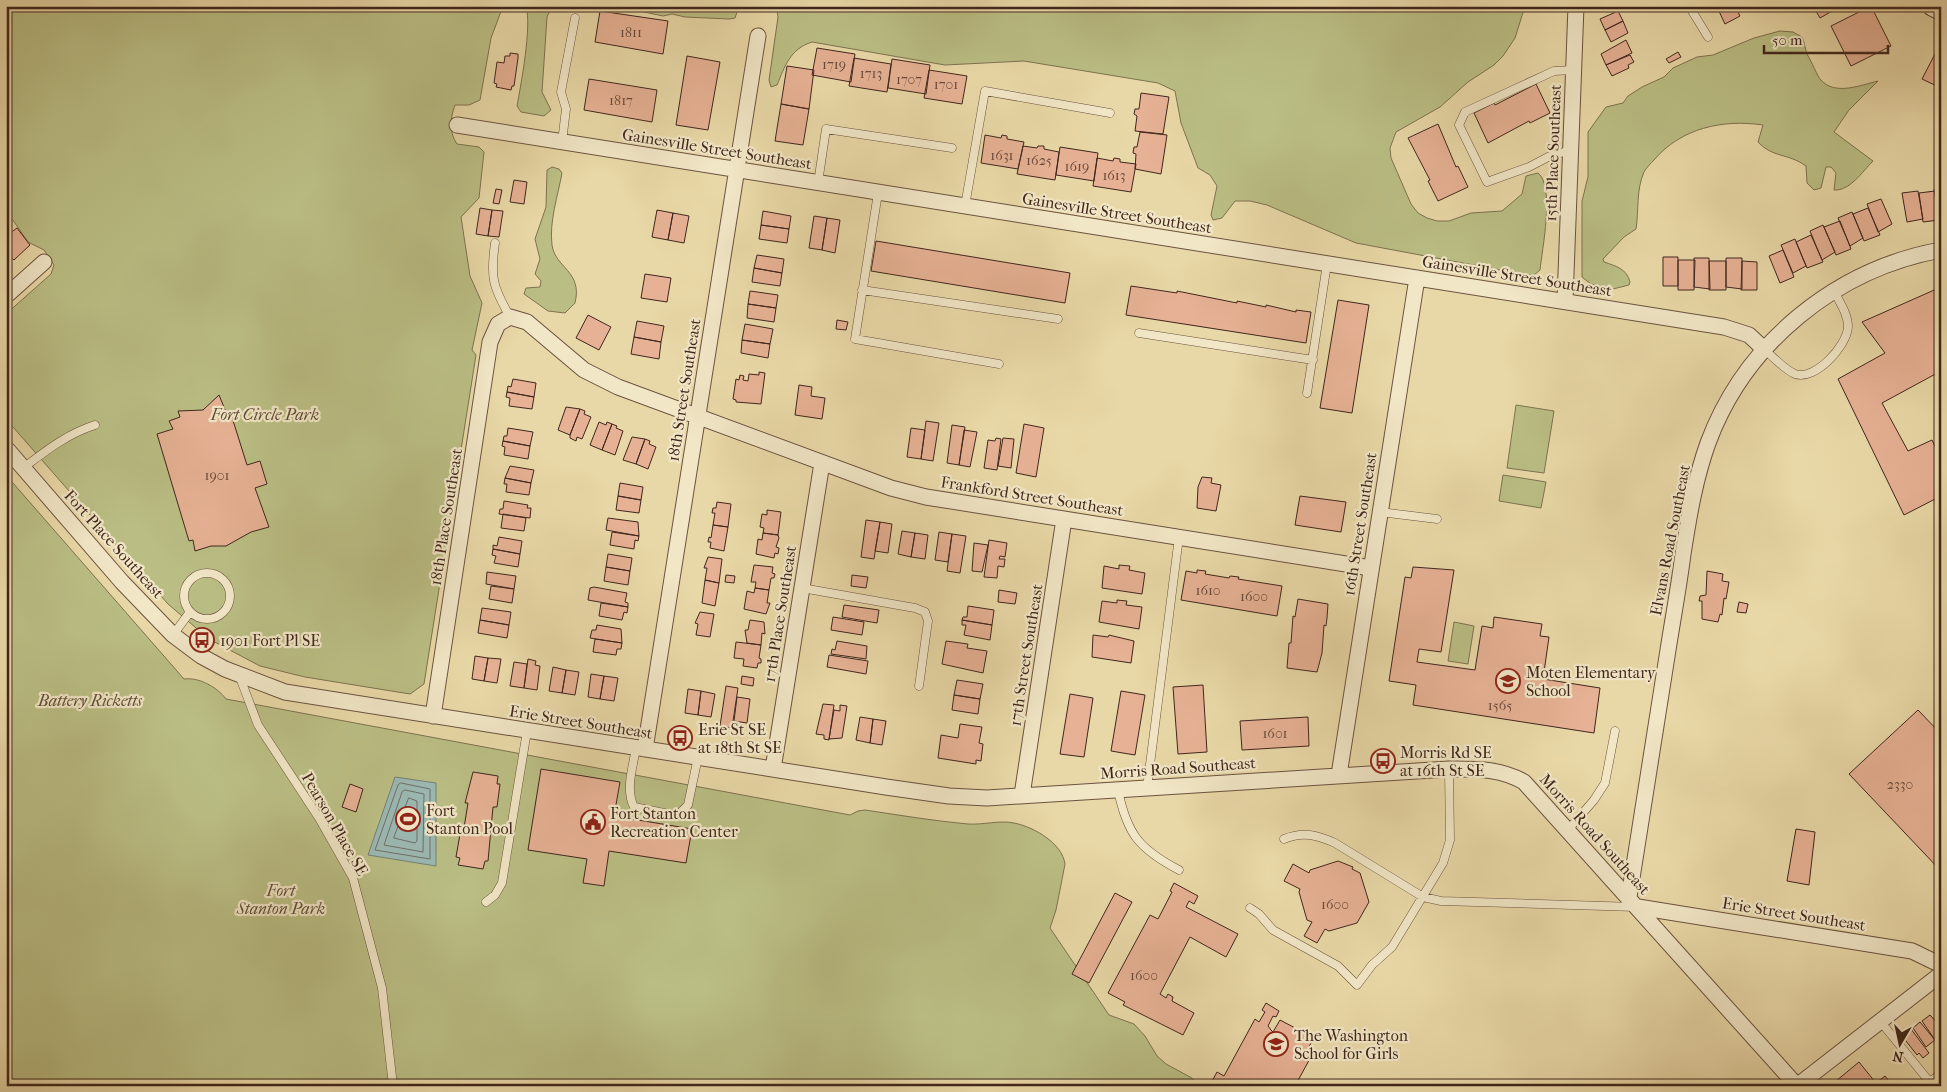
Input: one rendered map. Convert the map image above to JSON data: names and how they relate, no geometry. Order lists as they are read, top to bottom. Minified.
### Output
{"streets":{"street":["Gainesville Street Southeast","15th Place Southeast","18th Street Southeast","Frankford Street Southeast","18th Place Southeast","16th Street Southeast","Elvans Road Southeast","Fort Place Southeast","17th Place Southeast","17th Street Southeast","Erie Street Southeast","Morris Road Southeast"],"lane":["Pearson Place SE"]},"crossings":[["Gainesville Street Southeast","15th Place Southeast"],["Gainesville Street Southeast","18th Street Southeast"],["Gainesville Street Southeast","16th Street Southeast"],["Gainesville Street Southeast","Elvans Road Southeast"],["18th Street Southeast","Frankford Street Southeast"],["18th Street Southeast","Erie Street Southeast"],["Frankford Street Southeast","16th Street Southeast"],["Frankford Street Southeast","17th Place Southeast"],["Frankford Street Southeast","17th Street Southeast"],["18th Place Southeast","Erie Street Southeast"],["16th Street Southeast","Morris Road Southeast"],["Elvans Road Southeast","Erie Street Southeast"],["Elvans Road Southeast","Morris Road Southeast"],["Fort Place Southeast","Erie Street Southeast"],["17th Place Southeast","Erie Street Southeast"],["17th Street Southeast","Erie Street Southeast"],["17th Street Southeast","Morris Road Southeast"],["Erie Street Southeast","Morris Road Southeast"],["Erie Street Southeast","Pearson Place SE"]],"parks":["Fort Circle Park","Battery Ricketts","Fort Stanton Park"],"places":{"bus stop":["1901 Fort Pl SE","Erie St SE at 18th St SE","Morris Rd SE at 16th St SE"],"school or university":["Moten Elementary School","The Washington School for Girls"],"sports":["Fort Stanton Pool"],"public building":["Fort Stanton Recreation Center"]},"house_numbers":["1811","1719","1713","1707","1701","1817","1631","1625","1619","1613","1901","1610","1600","1565","1601","2330","1600","1600"],"scale_bar":"50 m","north":"bottom"}
